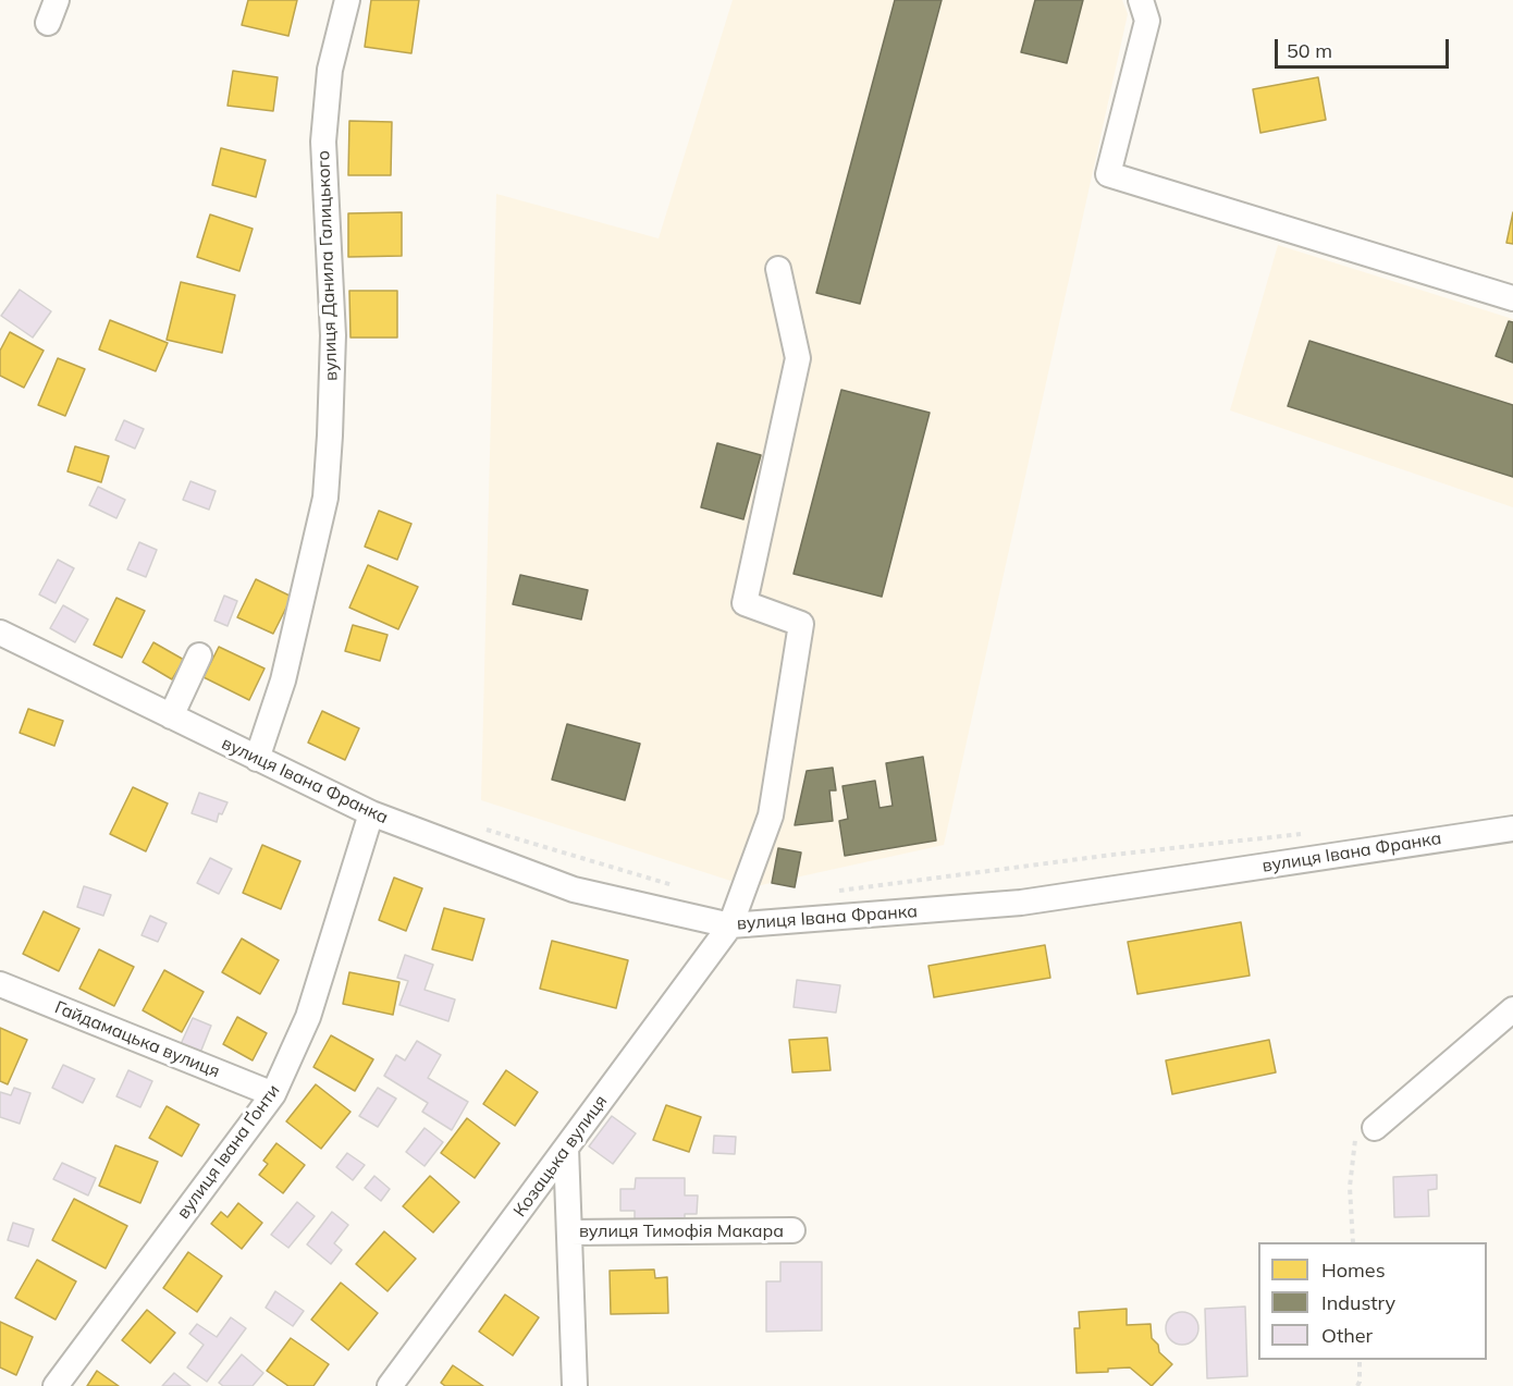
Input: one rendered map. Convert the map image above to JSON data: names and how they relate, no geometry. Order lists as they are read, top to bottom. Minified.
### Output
{"streets":{"street":["вулиця Данила Галицького","вулиця Івана Франка","Гайдамацька вулиця","вулиця Івана Ґонти","Козацька вулиця","вулиця Тимофія Макара"]},"crossings":[["вулиця Данила Галицького","вулиця Івана Франка"],["вулиця Івана Франка","вулиця Івана Ґонти"],["вулиця Івана Франка","Козацька вулиця"],["Гайдамацька вулиця","вулиця Івана Ґонти"]],"legend":["Homes","Industry","Other"],"scale_bar":"50 m"}
